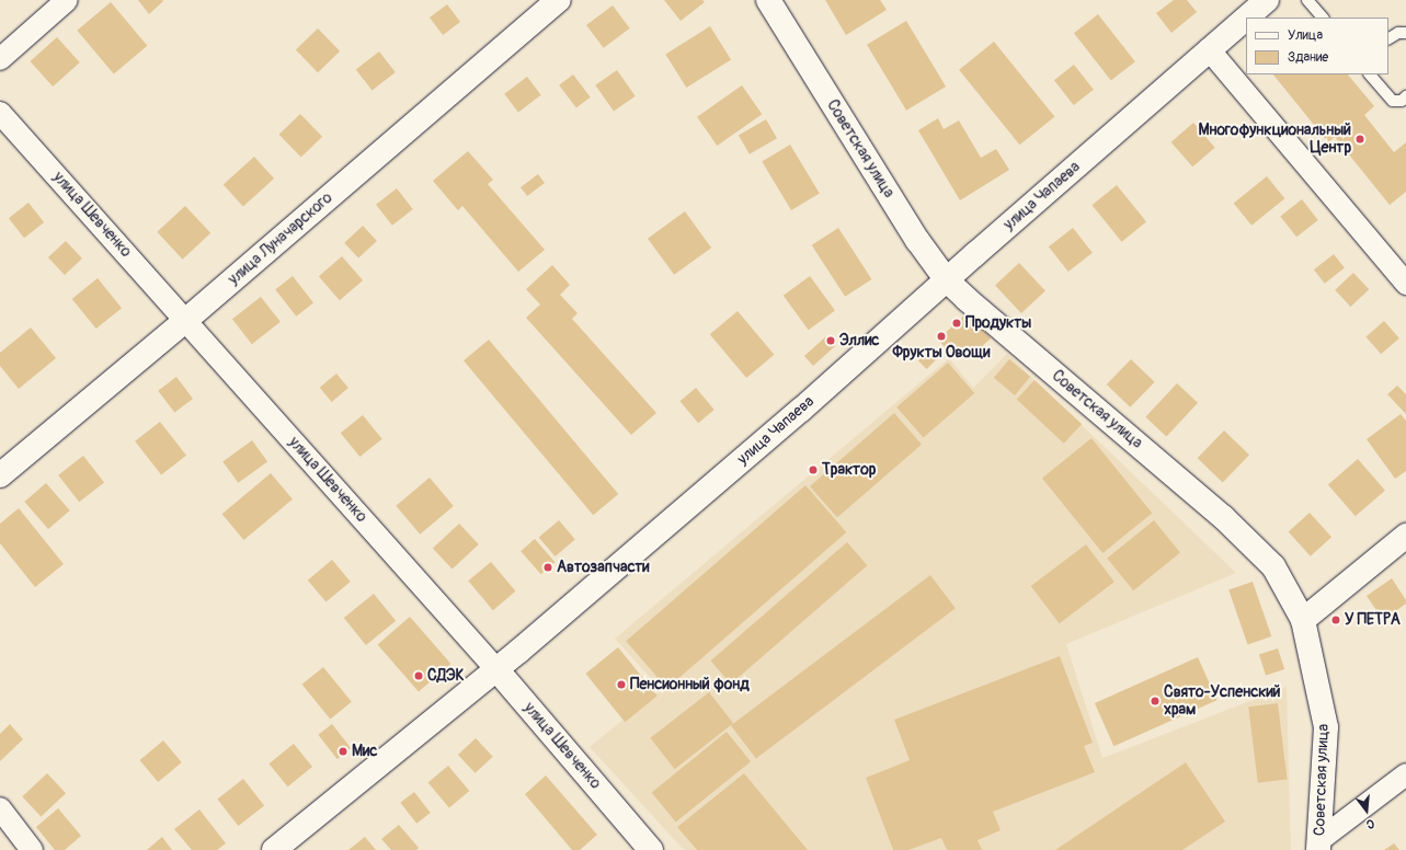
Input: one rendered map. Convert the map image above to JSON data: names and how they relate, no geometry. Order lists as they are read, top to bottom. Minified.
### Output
{"streets":{"main road":["Советская улица","улица Чапаева","улица Шевченко","улица Луначарского"]},"crossings":[["Советская улица","улица Чапаева"],["улица Чапаева","улица Шевченко"],["улица Шевченко","улица Луначарского"]],"places":["Многофункциональный Центр","Продукты","Фрукты Овощи","Эллис","Трактор","Автозапчасти","У ПЕТРА","СДЭК","Пенсионный фонд","Свято-Успенский храм","Мис"],"legend":["Улица","Здание"],"north":"bottom"}
